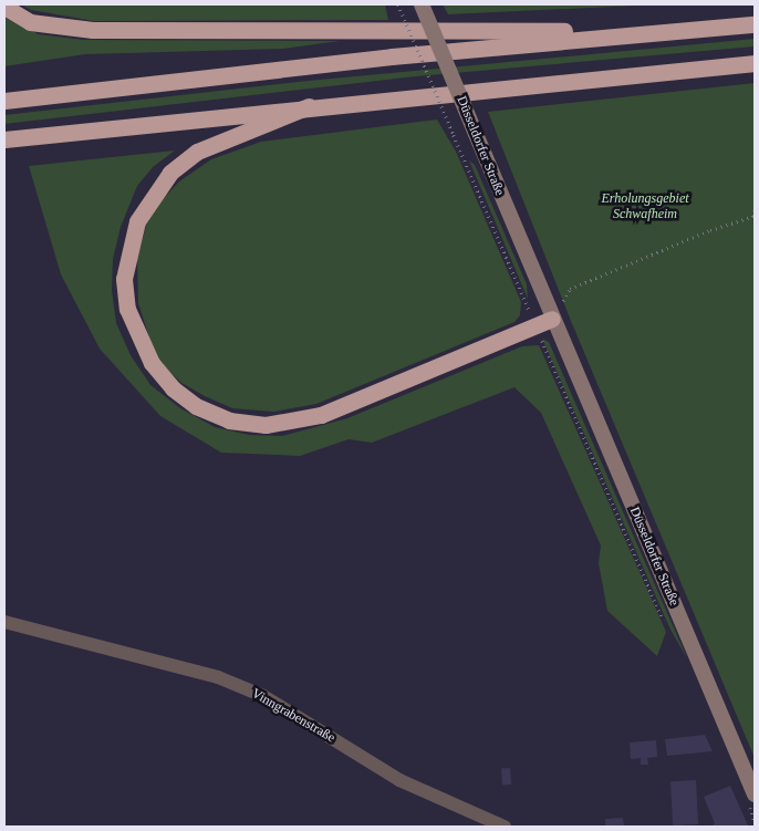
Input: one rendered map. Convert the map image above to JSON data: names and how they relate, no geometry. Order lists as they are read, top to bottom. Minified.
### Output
{"streets":{"main road":["Düsseldorfer Straße"],"street":["Vinngrabenstraße"]},"parks":["Erholungsgebiet Schwafheim"]}
